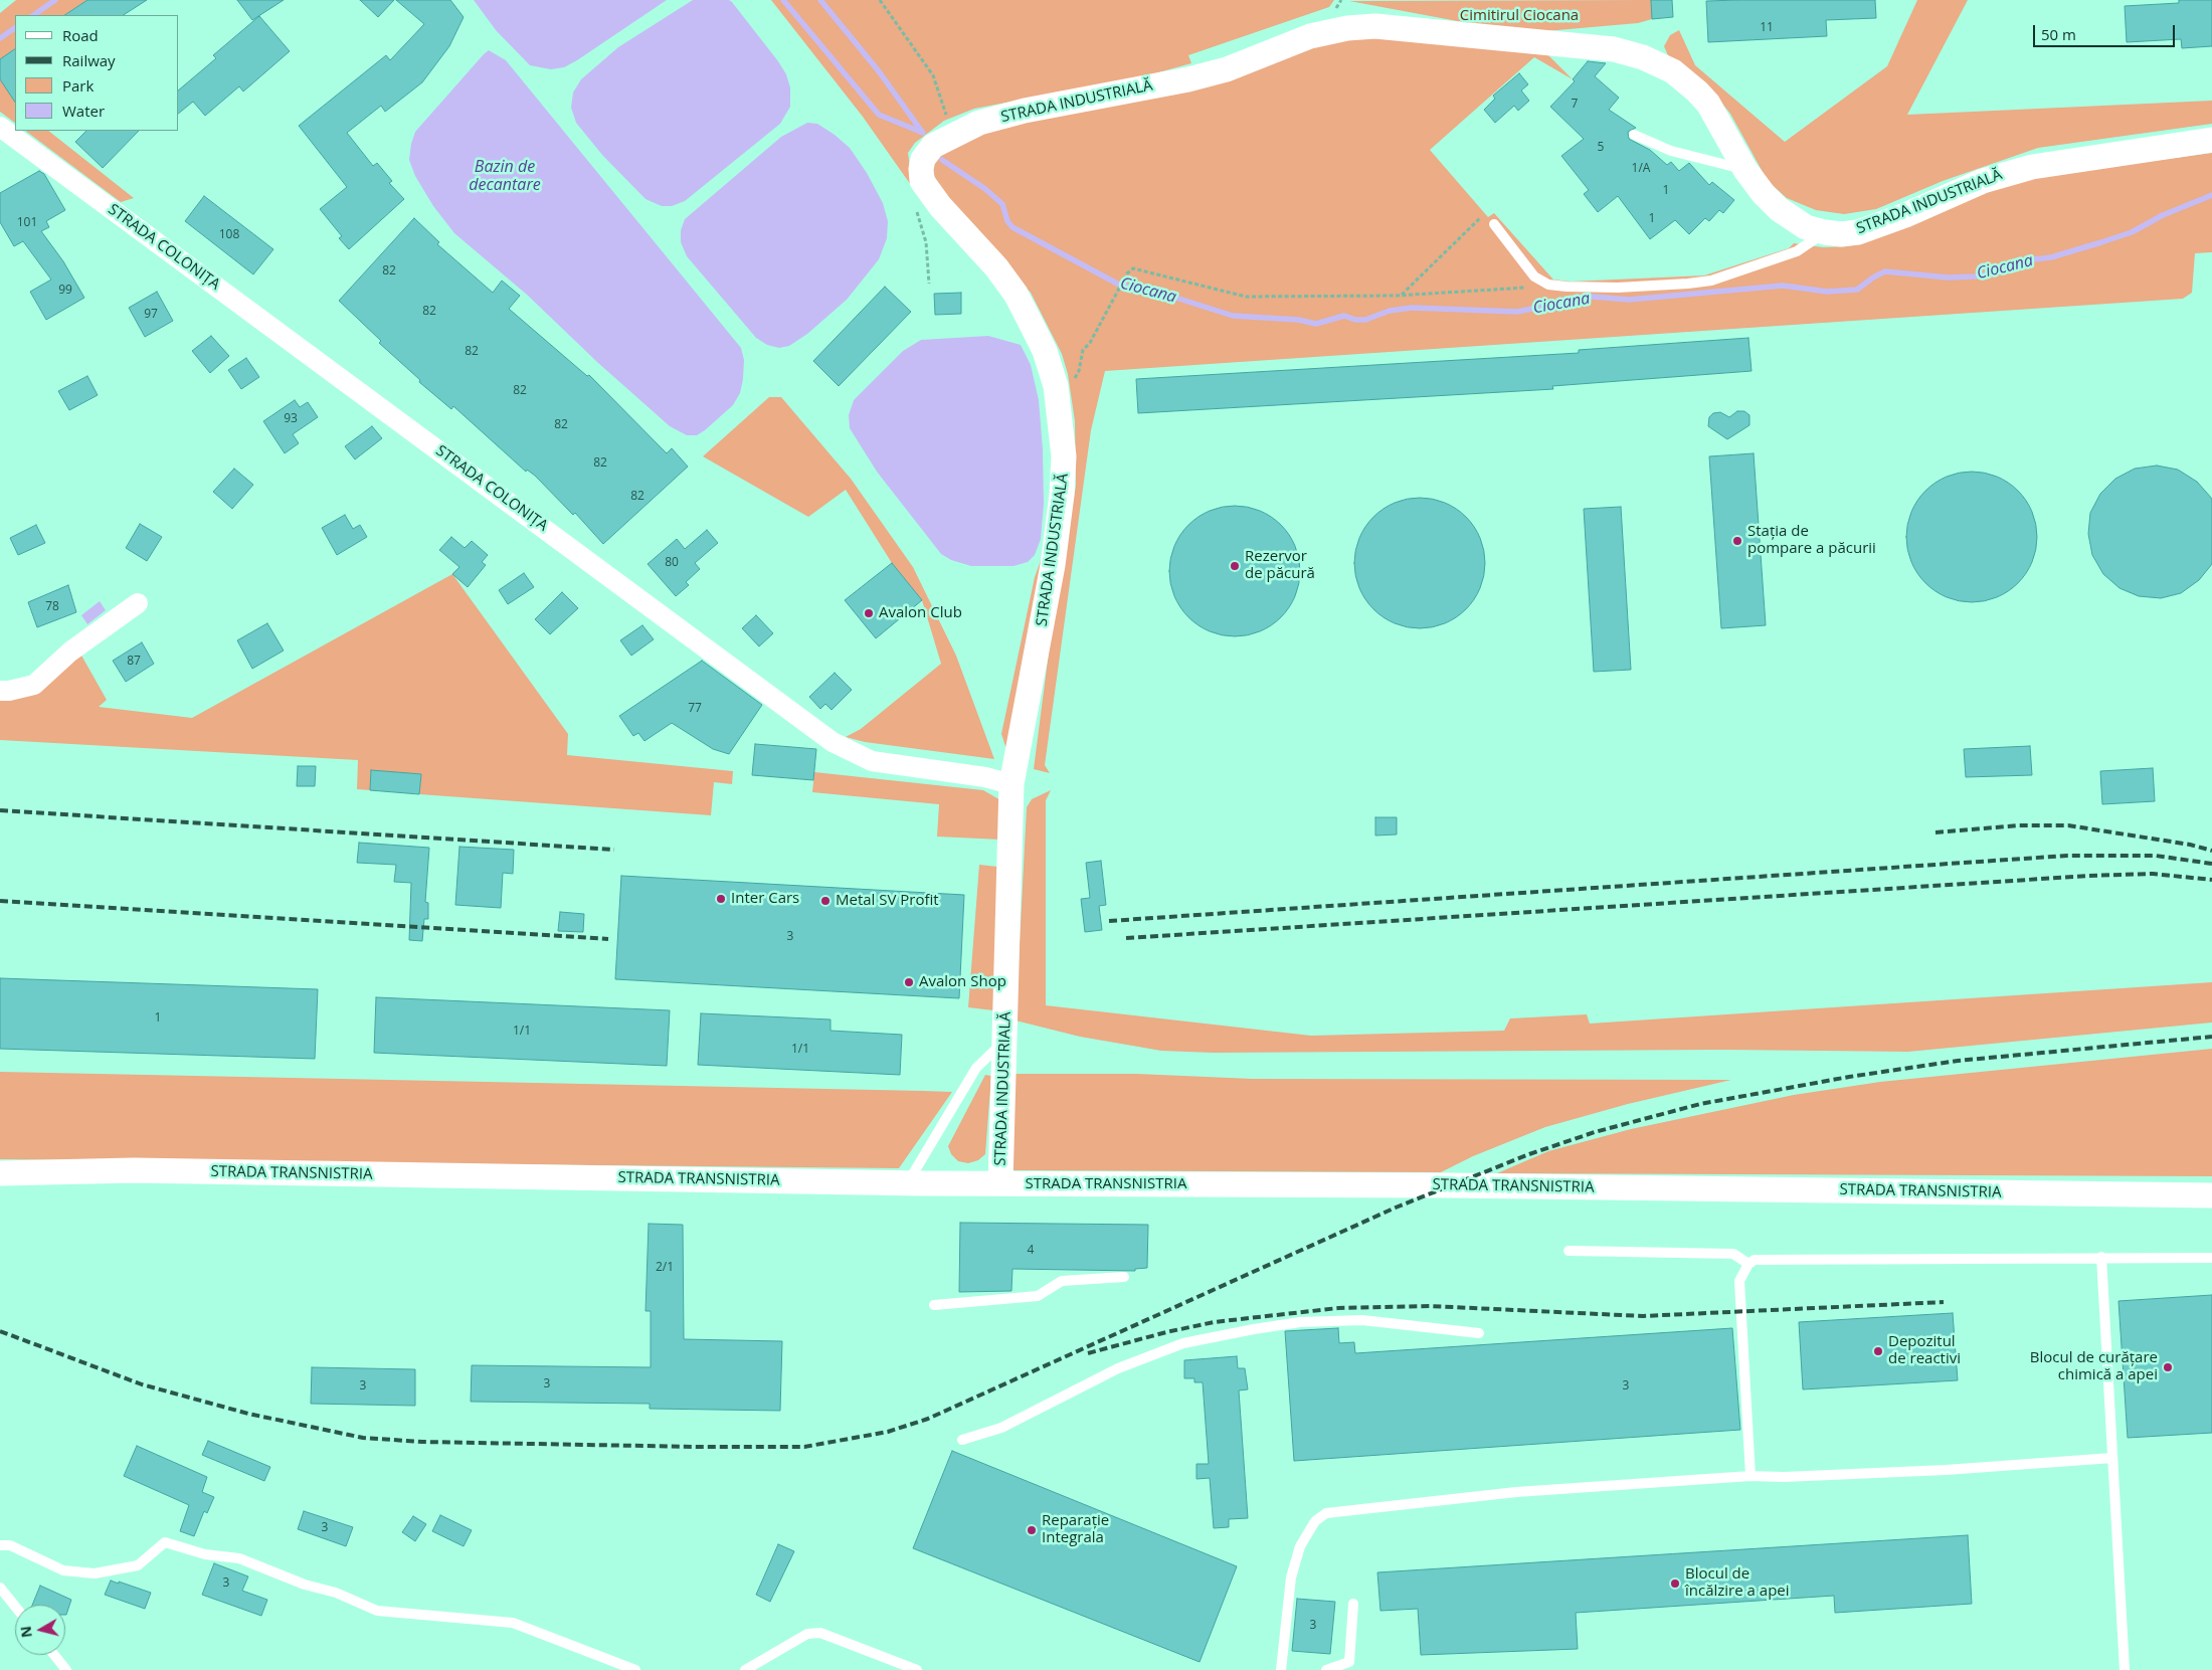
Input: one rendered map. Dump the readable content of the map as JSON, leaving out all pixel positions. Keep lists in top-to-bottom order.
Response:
{
  "streets": {
    "street": ["STRADA INDUSTRIALĂ", "STRADA COLONIȚA", "STRADA TRANSNISTRIA"]
  },
  "crossings": [
    ["STRADA INDUSTRIALĂ", "STRADA COLONIȚA"],
    ["STRADA INDUSTRIALĂ", "STRADA TRANSNISTRIA"]
  ],
  "water": ["Bazin de decantare", "Ciocana"],
  "parks": ["Cimitirul Ciocana"],
  "places": [
    "Stația de pompare a păcurii",
    "Rezervor de păcură",
    "Avalon Club",
    "Inter Cars",
    "Metal SV Profit",
    "Avalon Shop",
    "Depozitul de reaсtivi",
    "Blocul de curățare chimică a apei",
    "Reparație Integrala",
    "Blocul de încălzire a apei"
  ],
  "house_numbers": [
    "11",
    "7",
    "5",
    "1/A",
    "1",
    "1",
    "101",
    "108",
    "82",
    "99",
    "82",
    "97",
    "82",
    "82",
    "93",
    "82",
    "82",
    "82",
    "80",
    "78",
    "87",
    "77",
    "3",
    "1",
    "1/1",
    "1/1",
    "4",
    "2/1",
    "3",
    "3",
    "3",
    "3",
    "3",
    "3"
  ],
  "legend": [
    "Road",
    "Railway",
    "Park",
    "Water"
  ],
  "scale_bar": "50 m",
  "north": "left"
}
